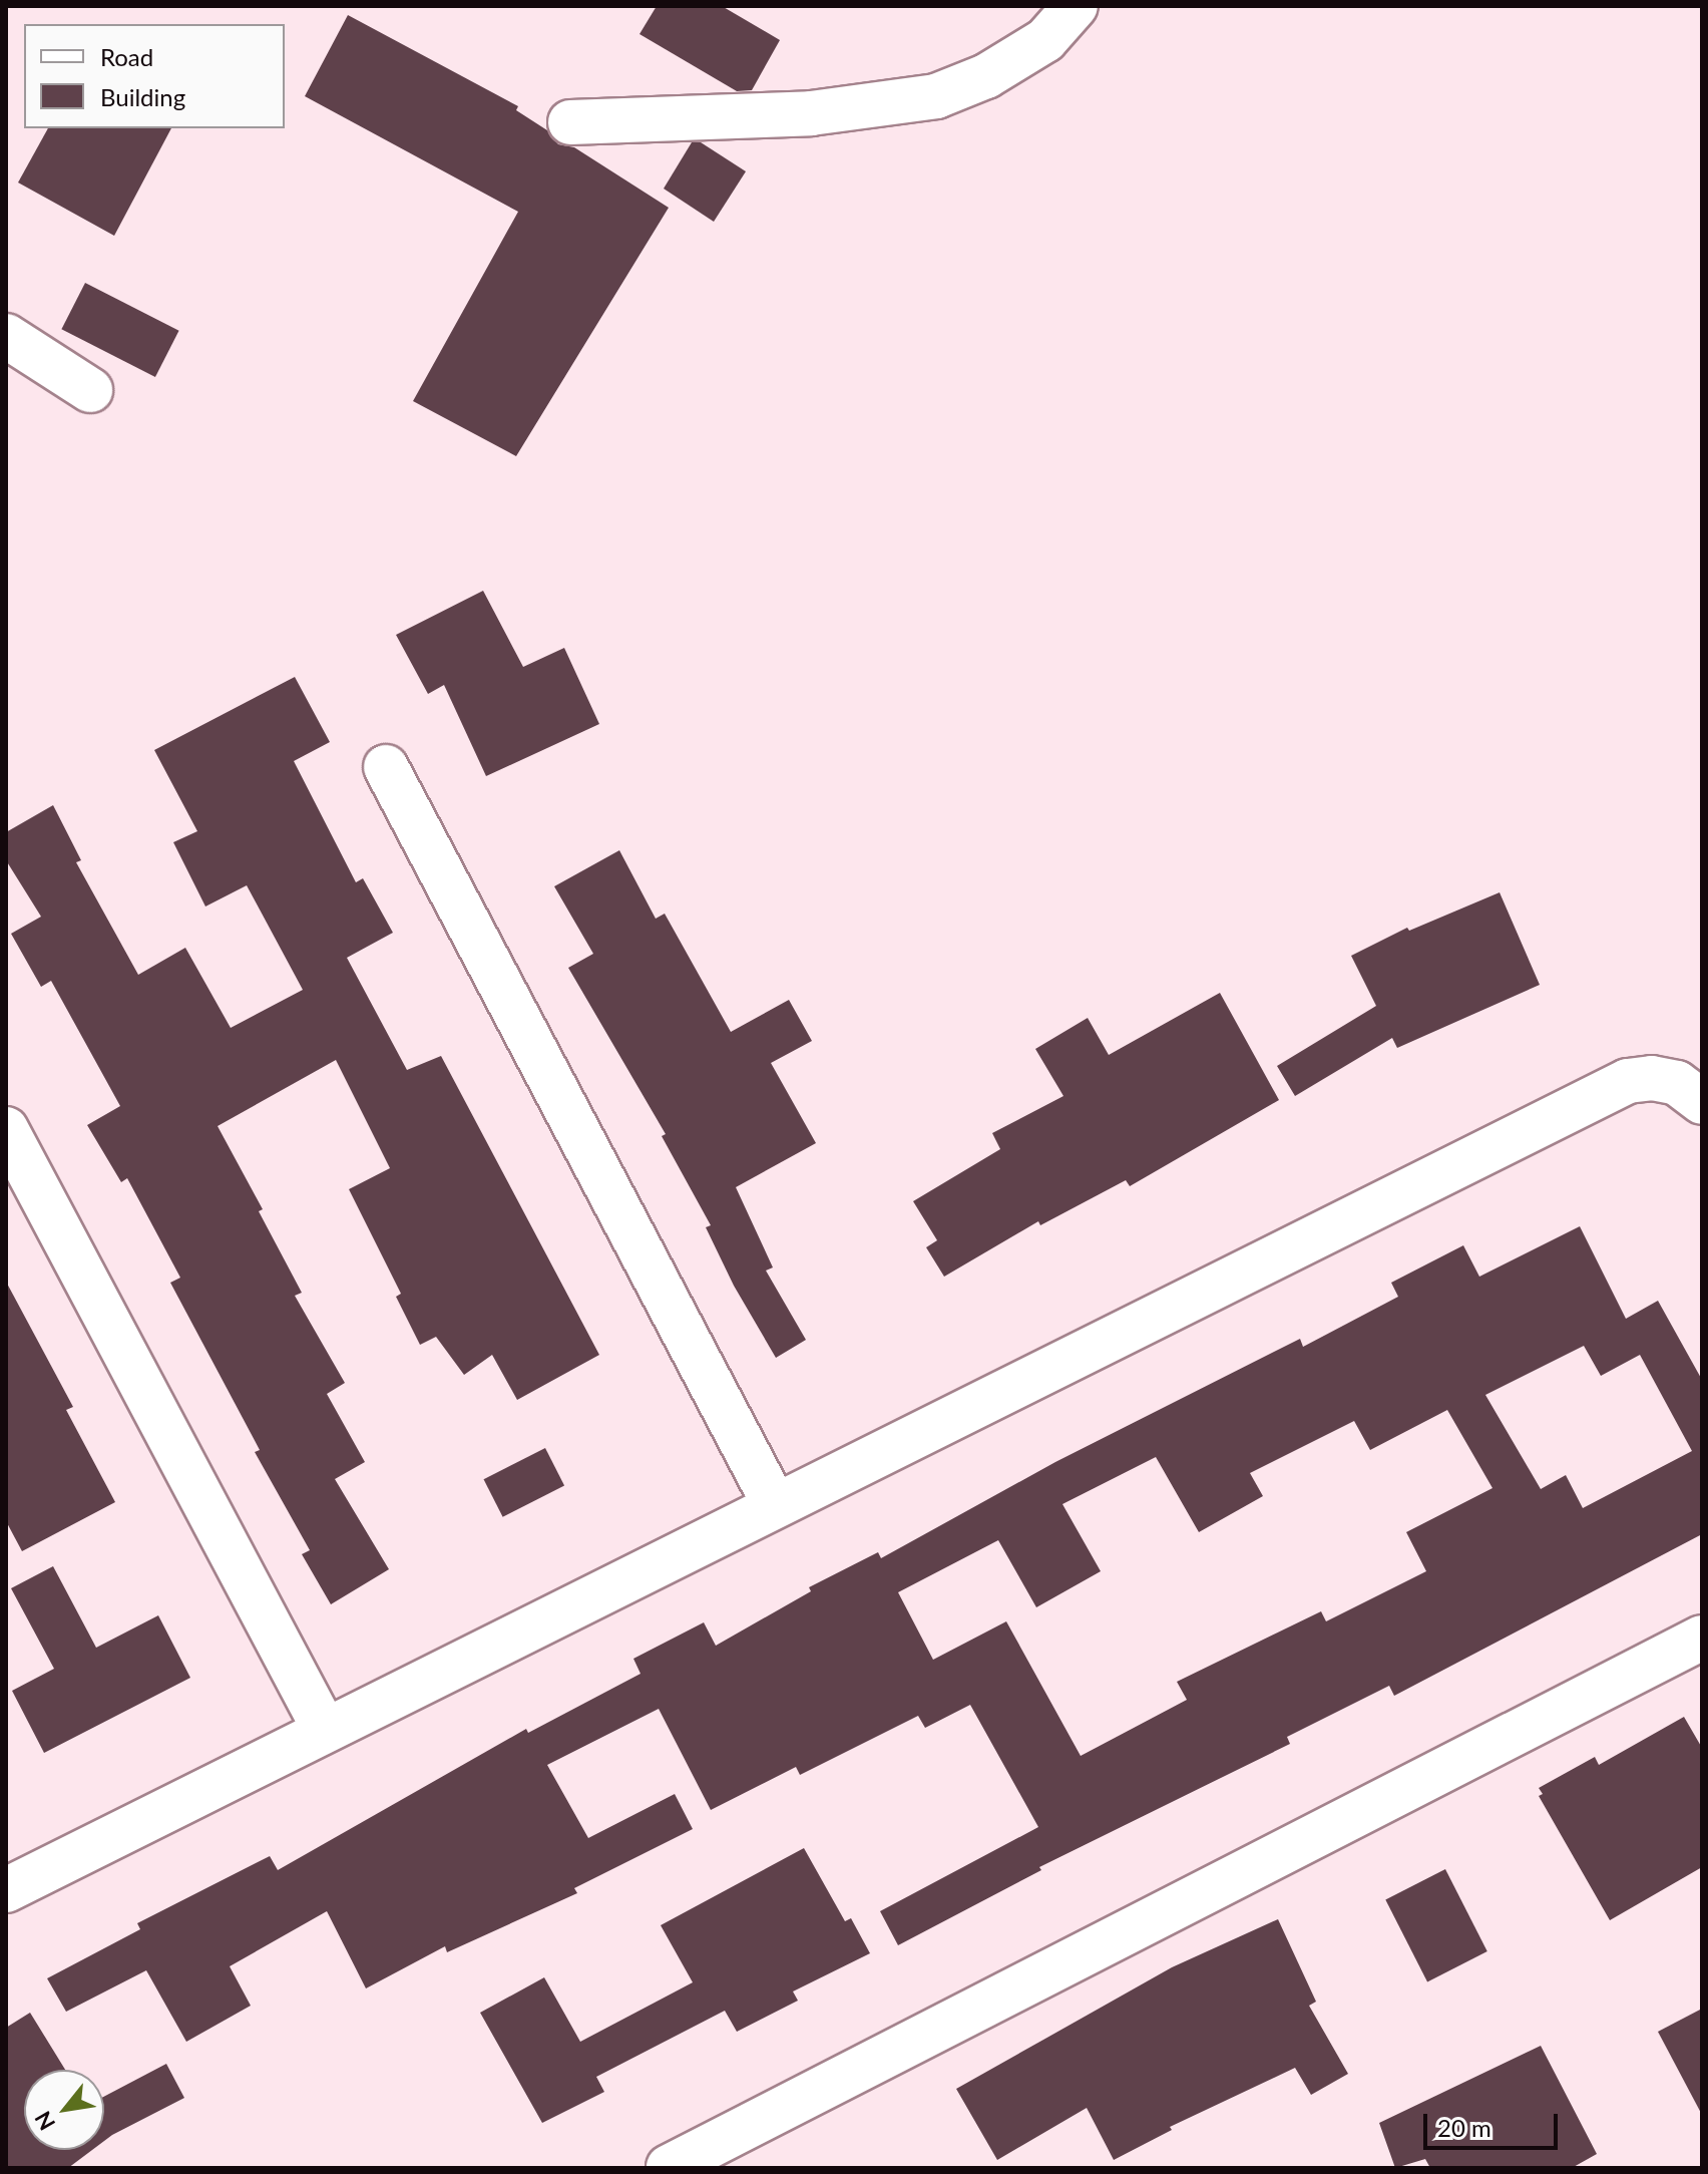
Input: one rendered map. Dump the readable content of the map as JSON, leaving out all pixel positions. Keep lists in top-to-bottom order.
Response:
{
  "legend": ["Road", "Building"],
  "scale_bar": "20 m",
  "north": "bottom left"
}
